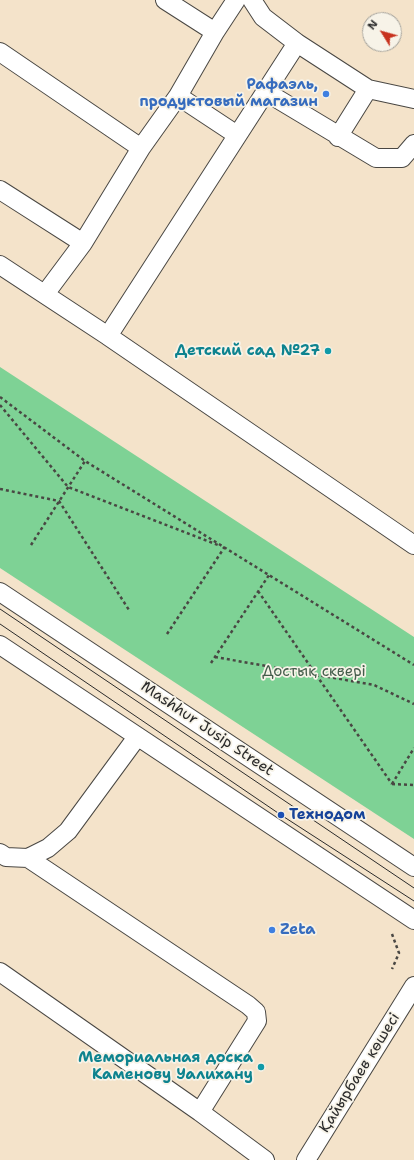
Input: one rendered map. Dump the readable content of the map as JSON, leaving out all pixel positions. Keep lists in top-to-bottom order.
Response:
{
  "streets": {
    "street": ["Mashhur Jusip Street", "Қайырбаев көшесі"]
  },
  "parks": ["Достық сквері"],
  "places": [
    "Рафаэль, продуктовый магазин",
    "Детский сад №27",
    "Технодом",
    "Zeta",
    "Мемориальная доска Каменову Уалихану"
  ],
  "north": "top left"
}
